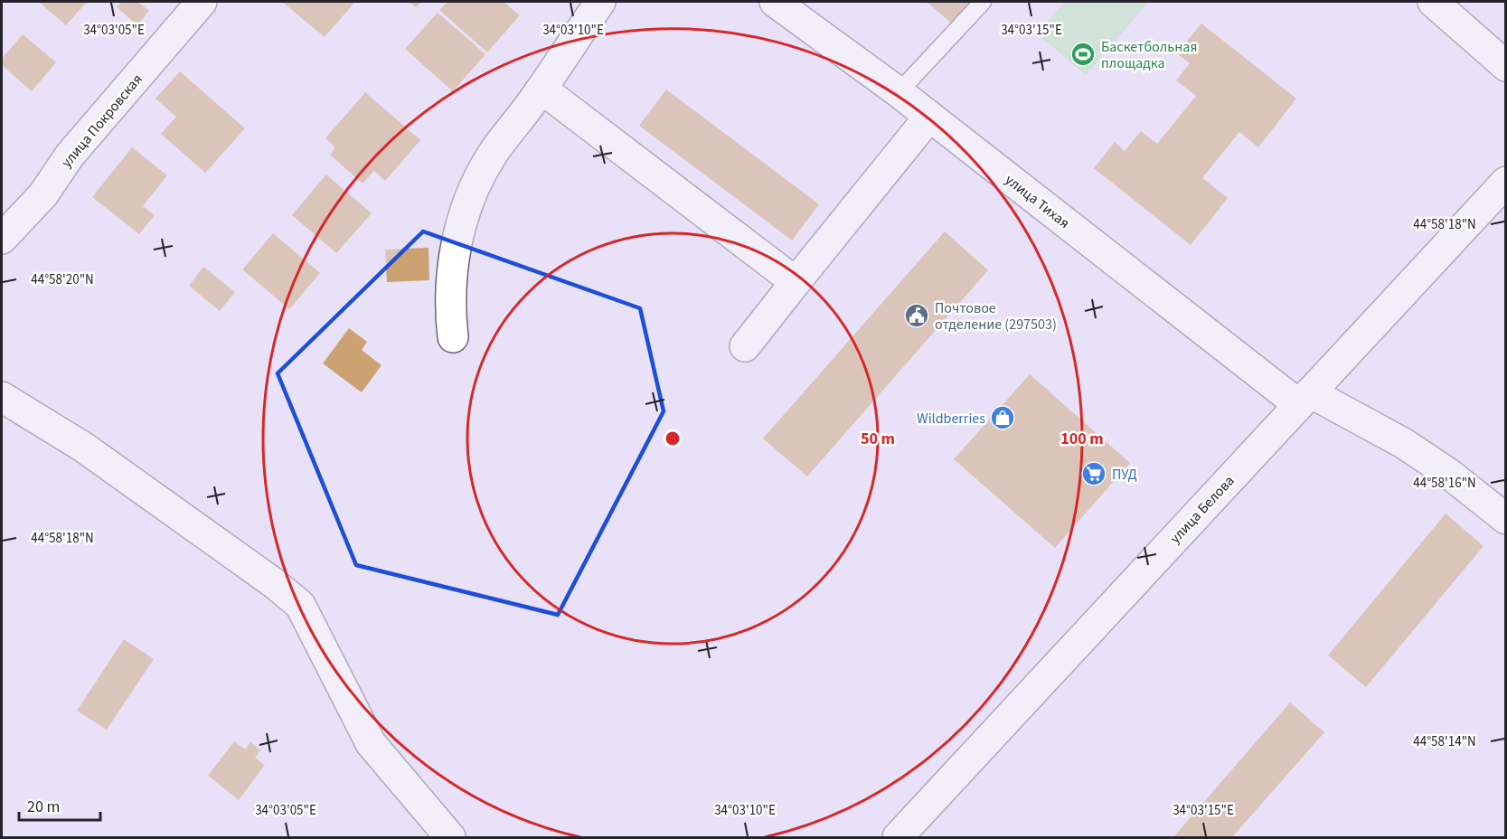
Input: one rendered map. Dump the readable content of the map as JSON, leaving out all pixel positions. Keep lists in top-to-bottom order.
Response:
{
  "streets": {
    "street": ["улица Покровская", "улица Тихая", "улица Белова"]
  },
  "crossings": [
    ["улица Тихая", "улица Белова"]
  ],
  "places": {
    "sports": ["Баскетбольная площадка"],
    "public building": ["Почтовое отделение (297503)"],
    "shop": ["Wildberries"],
    "supermarket": ["ПУД"]
  },
  "scale_bar": "20 m",
  "coordinates": [
    "34°03'05\"E",
    "34°03'10\"E",
    "34°03'15\"E",
    "44°58'18\"N",
    "44°58'20\"N",
    "44°58'16\"N",
    "44°58'14\"N"
  ],
  "rings": ["50 m", "100 m"]
}
